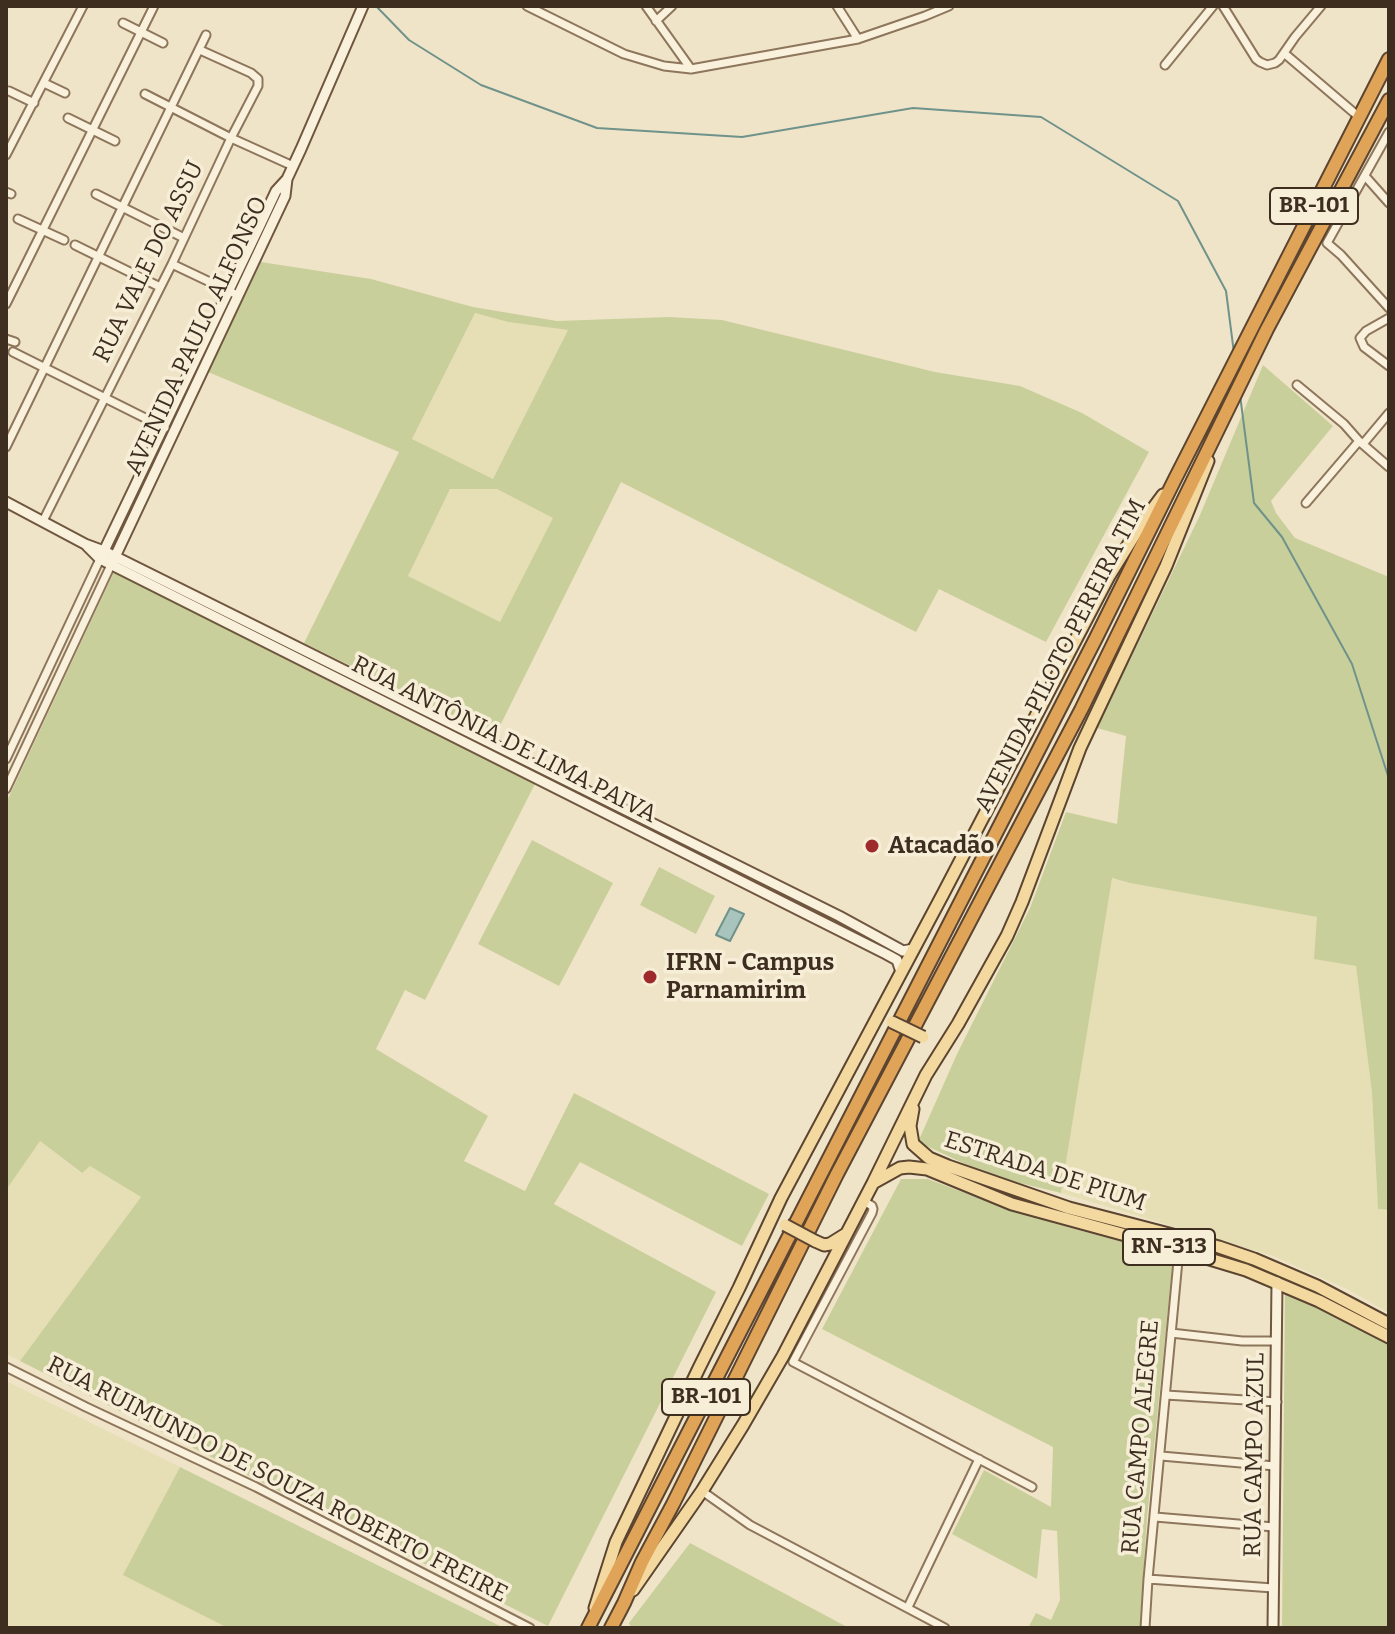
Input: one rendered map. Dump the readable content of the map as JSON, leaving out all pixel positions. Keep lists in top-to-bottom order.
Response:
{
  "streets": {
    "highway": ["BR-101", "AVENIDA PILOTO PEREIRA TIM"],
    "main road": ["ESTRADA DE PIUM", "RN-313"],
    "street": [
      "RUA VALE DO ASSU",
      "AVENIDA PAULO ALFONSO",
      "RUA ANTÔNIA DE LIMA PAIVA",
      "RUA CAMPO ALEGRE",
      "RUA CAMPO AZUL",
      "RUA RUIMUNDO DE SOUZA ROBERTO FREIRE"
    ]
  },
  "crossings": [
    ["BR-101", "AVENIDA PILOTO PEREIRA TIM"],
    ["RUA VALE DO ASSU", "RUA ANTÔNIA DE LIMA PAIVA"],
    ["AVENIDA PAULO ALFONSO", "RUA ANTÔNIA DE LIMA PAIVA"],
    ["ESTRADA DE PIUM", "RUA CAMPO ALEGRE"],
    ["ESTRADA DE PIUM", "RUA CAMPO AZUL"]
  ],
  "places": ["Atacadão", "IFRN - Campus Parnamirim"]
}
